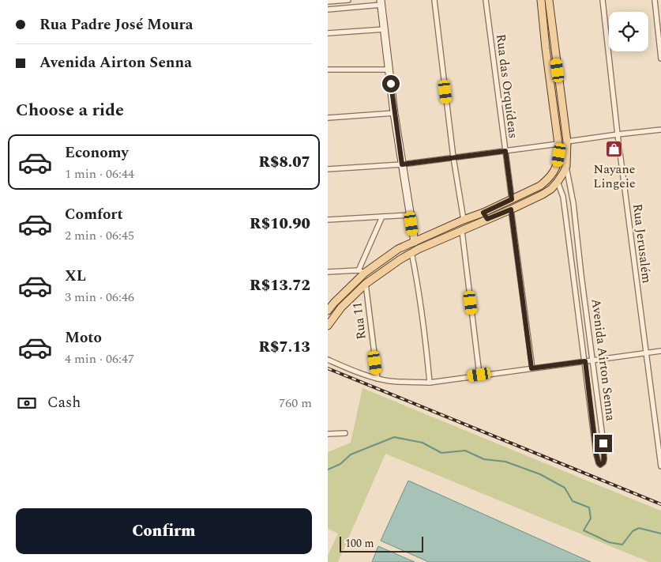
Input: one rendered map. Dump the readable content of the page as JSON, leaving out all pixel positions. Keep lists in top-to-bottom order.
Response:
{
  "streets": {
    "main road": ["Avenida Airton Senna"],
    "street": ["Rua das Orquídeas", "Rua Jerusalém", "Rua 11"]
  },
  "places": {
    "shop": ["Nayane Lingeie"]
  },
  "scale_bar": "100 m",
  "page": {
    "banner": ["Rua Padre José Moura", "Avenida Airton Senna"],
    "heading": "Choose a ride",
    "list": [
      {
        "name": "Economy",
        "note": "1 min · 06:44",
        "value": "R$8.07"
      },
      {
        "name": "Comfort",
        "note": "2 min · 06:45",
        "value": "R$10.90"
      },
      {
        "name": "XL",
        "note": "3 min · 06:46",
        "value": "R$13.72"
      },
      {
        "name": "Moto",
        "note": "4 min · 06:47",
        "value": "R$7.13"
      }
    ],
    "pay": ["Cash", "760 m"],
    "buttons": "Confirm",
    "scale": "100 m"
  }
}
